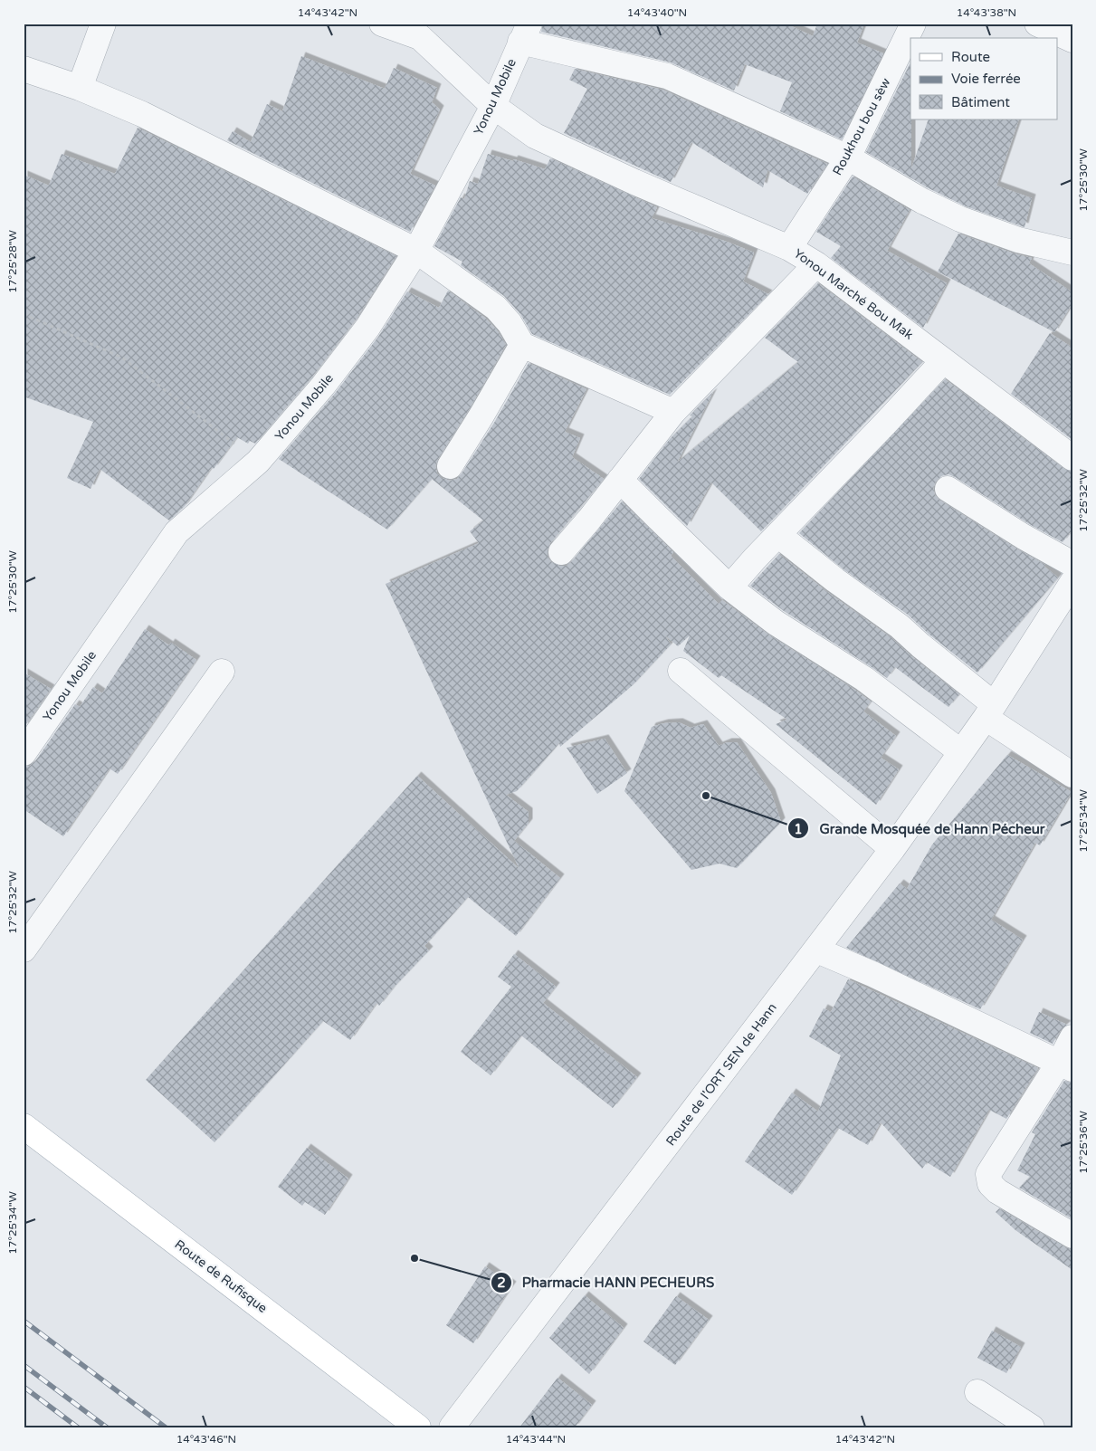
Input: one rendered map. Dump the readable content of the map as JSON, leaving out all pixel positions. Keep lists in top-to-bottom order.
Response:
{
  "streets": {
    "main road": ["Route de Rufisque"],
    "street": [
      "Yonou Mobile",
      "Roukhou bou sèw",
      "Yonou Marché Bou Mak",
      "Route de l'ORT SEN de Hann"
    ]
  },
  "crossings": [
    ["Yonou Mobile", "Yonou Marché Bou Mak"],
    ["Roukhou bou sèw", "Yonou Marché Bou Mak"]
  ],
  "places": ["Grande Mosquée de Hann Pécheur", "Pharmacie HANN PECHEURS"],
  "legend": ["Route", "Voie ferrée", "Bâtiment"],
  "coordinates": [
    "14°43'42\"N",
    "14°43'40\"N",
    "14°43'38\"N",
    "17°25'30\"W",
    "17°25'28\"W",
    "17°25'32\"W",
    "17°25'34\"W",
    "17°25'36\"W",
    "14°43'46\"N",
    "14°43'44\"N"
  ]
}
